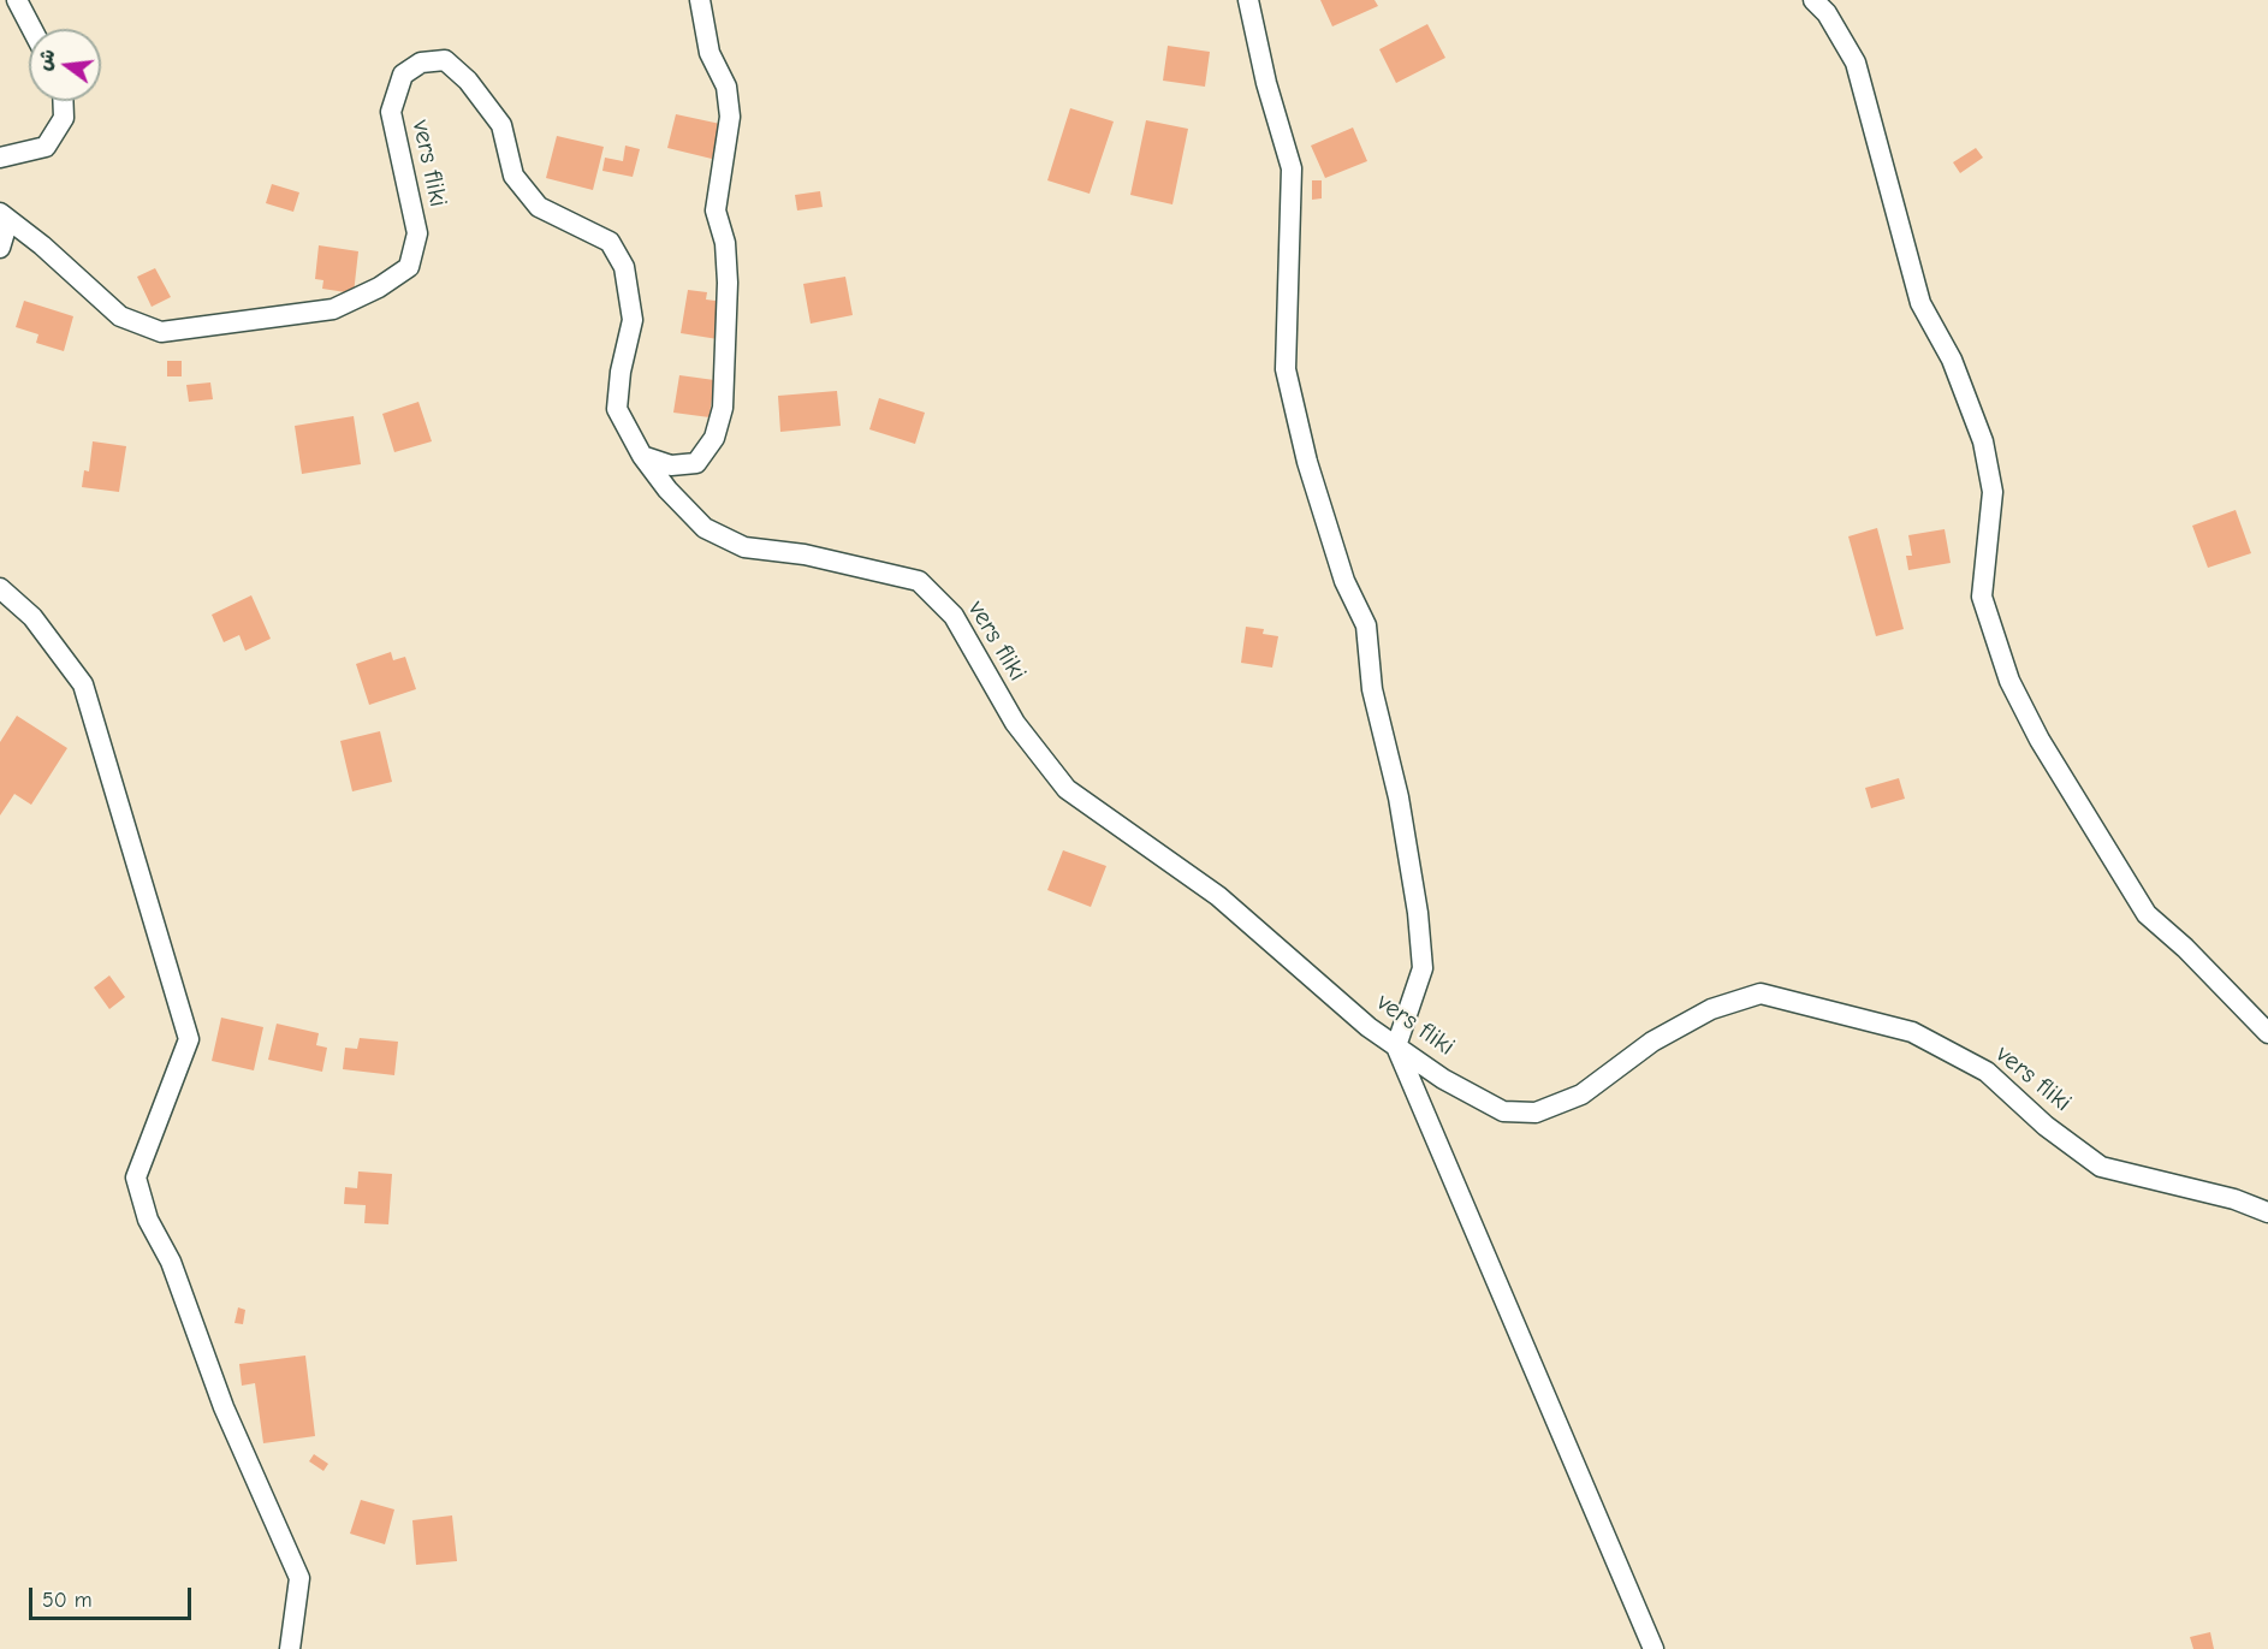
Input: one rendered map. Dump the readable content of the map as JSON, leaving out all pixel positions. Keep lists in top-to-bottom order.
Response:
{
  "streets": {
    "street": ["vers fliki"]
  },
  "scale_bar": "50 m",
  "north": "left"
}
